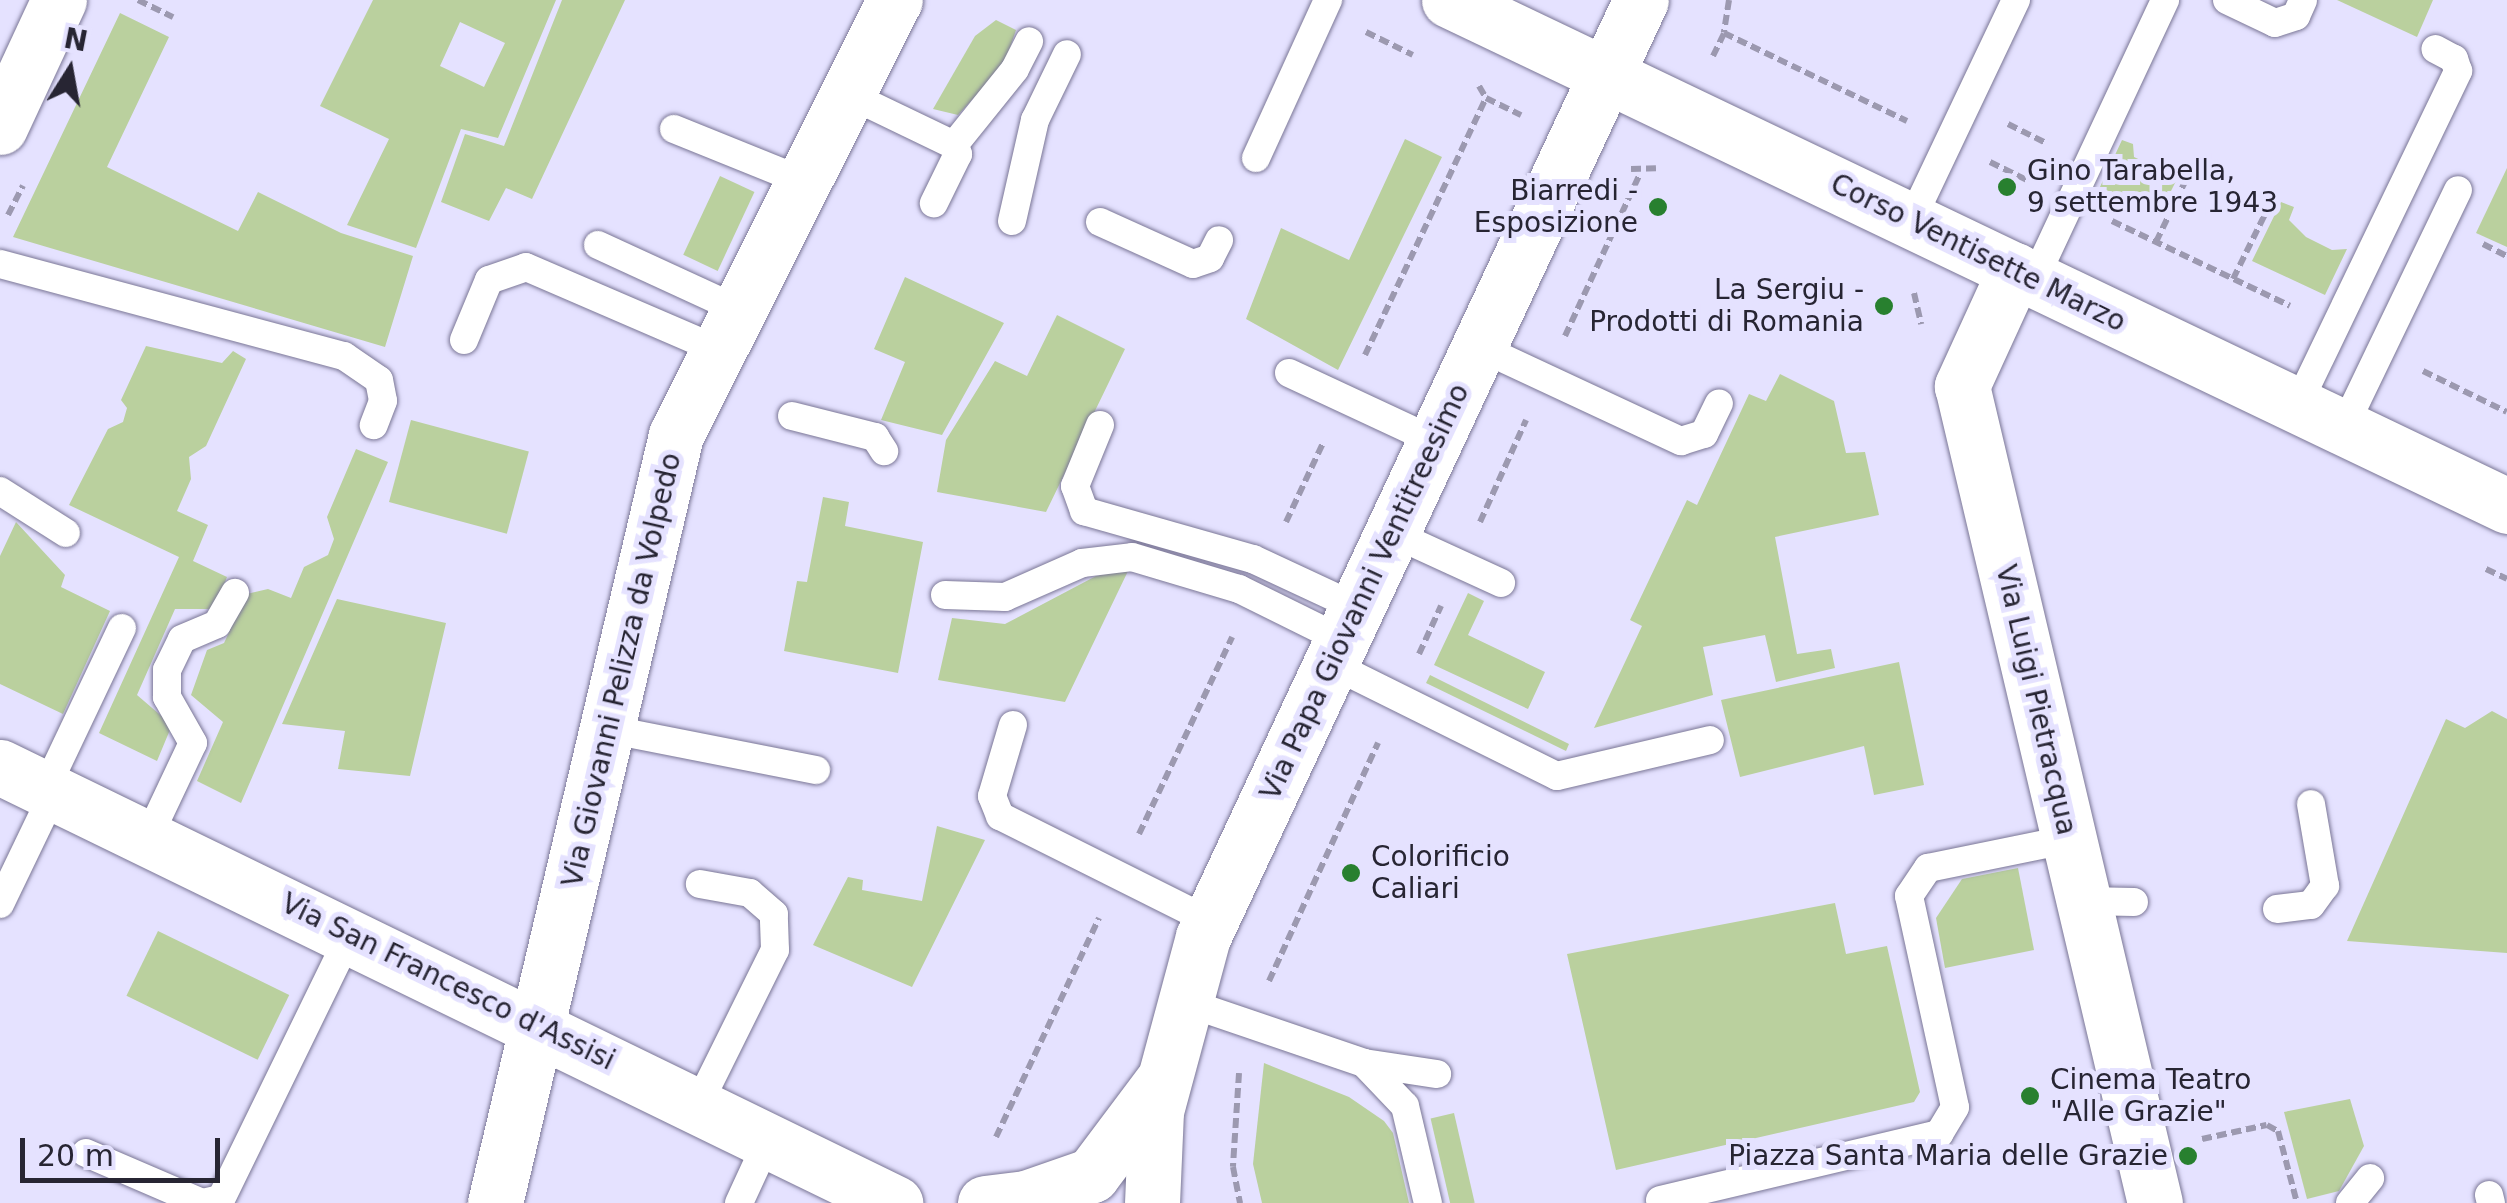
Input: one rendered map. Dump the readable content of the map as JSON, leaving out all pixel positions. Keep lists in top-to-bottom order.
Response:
{
  "streets": {
    "street": [
      "Corso Ventisette Marzo",
      "Via Papa Giovanni Ventitreesimo",
      "Via Giovanni Pelizza da Volpedo",
      "Via Luigi Pietracqua",
      "Via San Francesco d'Assisi"
    ]
  },
  "crossings": [
    ["Corso Ventisette Marzo", "Via Papa Giovanni Ventitreesimo"],
    ["Corso Ventisette Marzo", "Via Luigi Pietracqua"],
    ["Via Giovanni Pelizza da Volpedo", "Via San Francesco d'Assisi"]
  ],
  "places": [
    "Gino Tarabella, 9 settembre 1943",
    "Biarredi - Esposizione",
    "La Sergiu - Prodotti di Romania",
    "Colorificio Caliari",
    "Cinema Teatro \"Alle Grazie\"",
    "Piazza Santa Maria delle Grazie"
  ],
  "scale_bar": "20 m",
  "north": "top"
}
